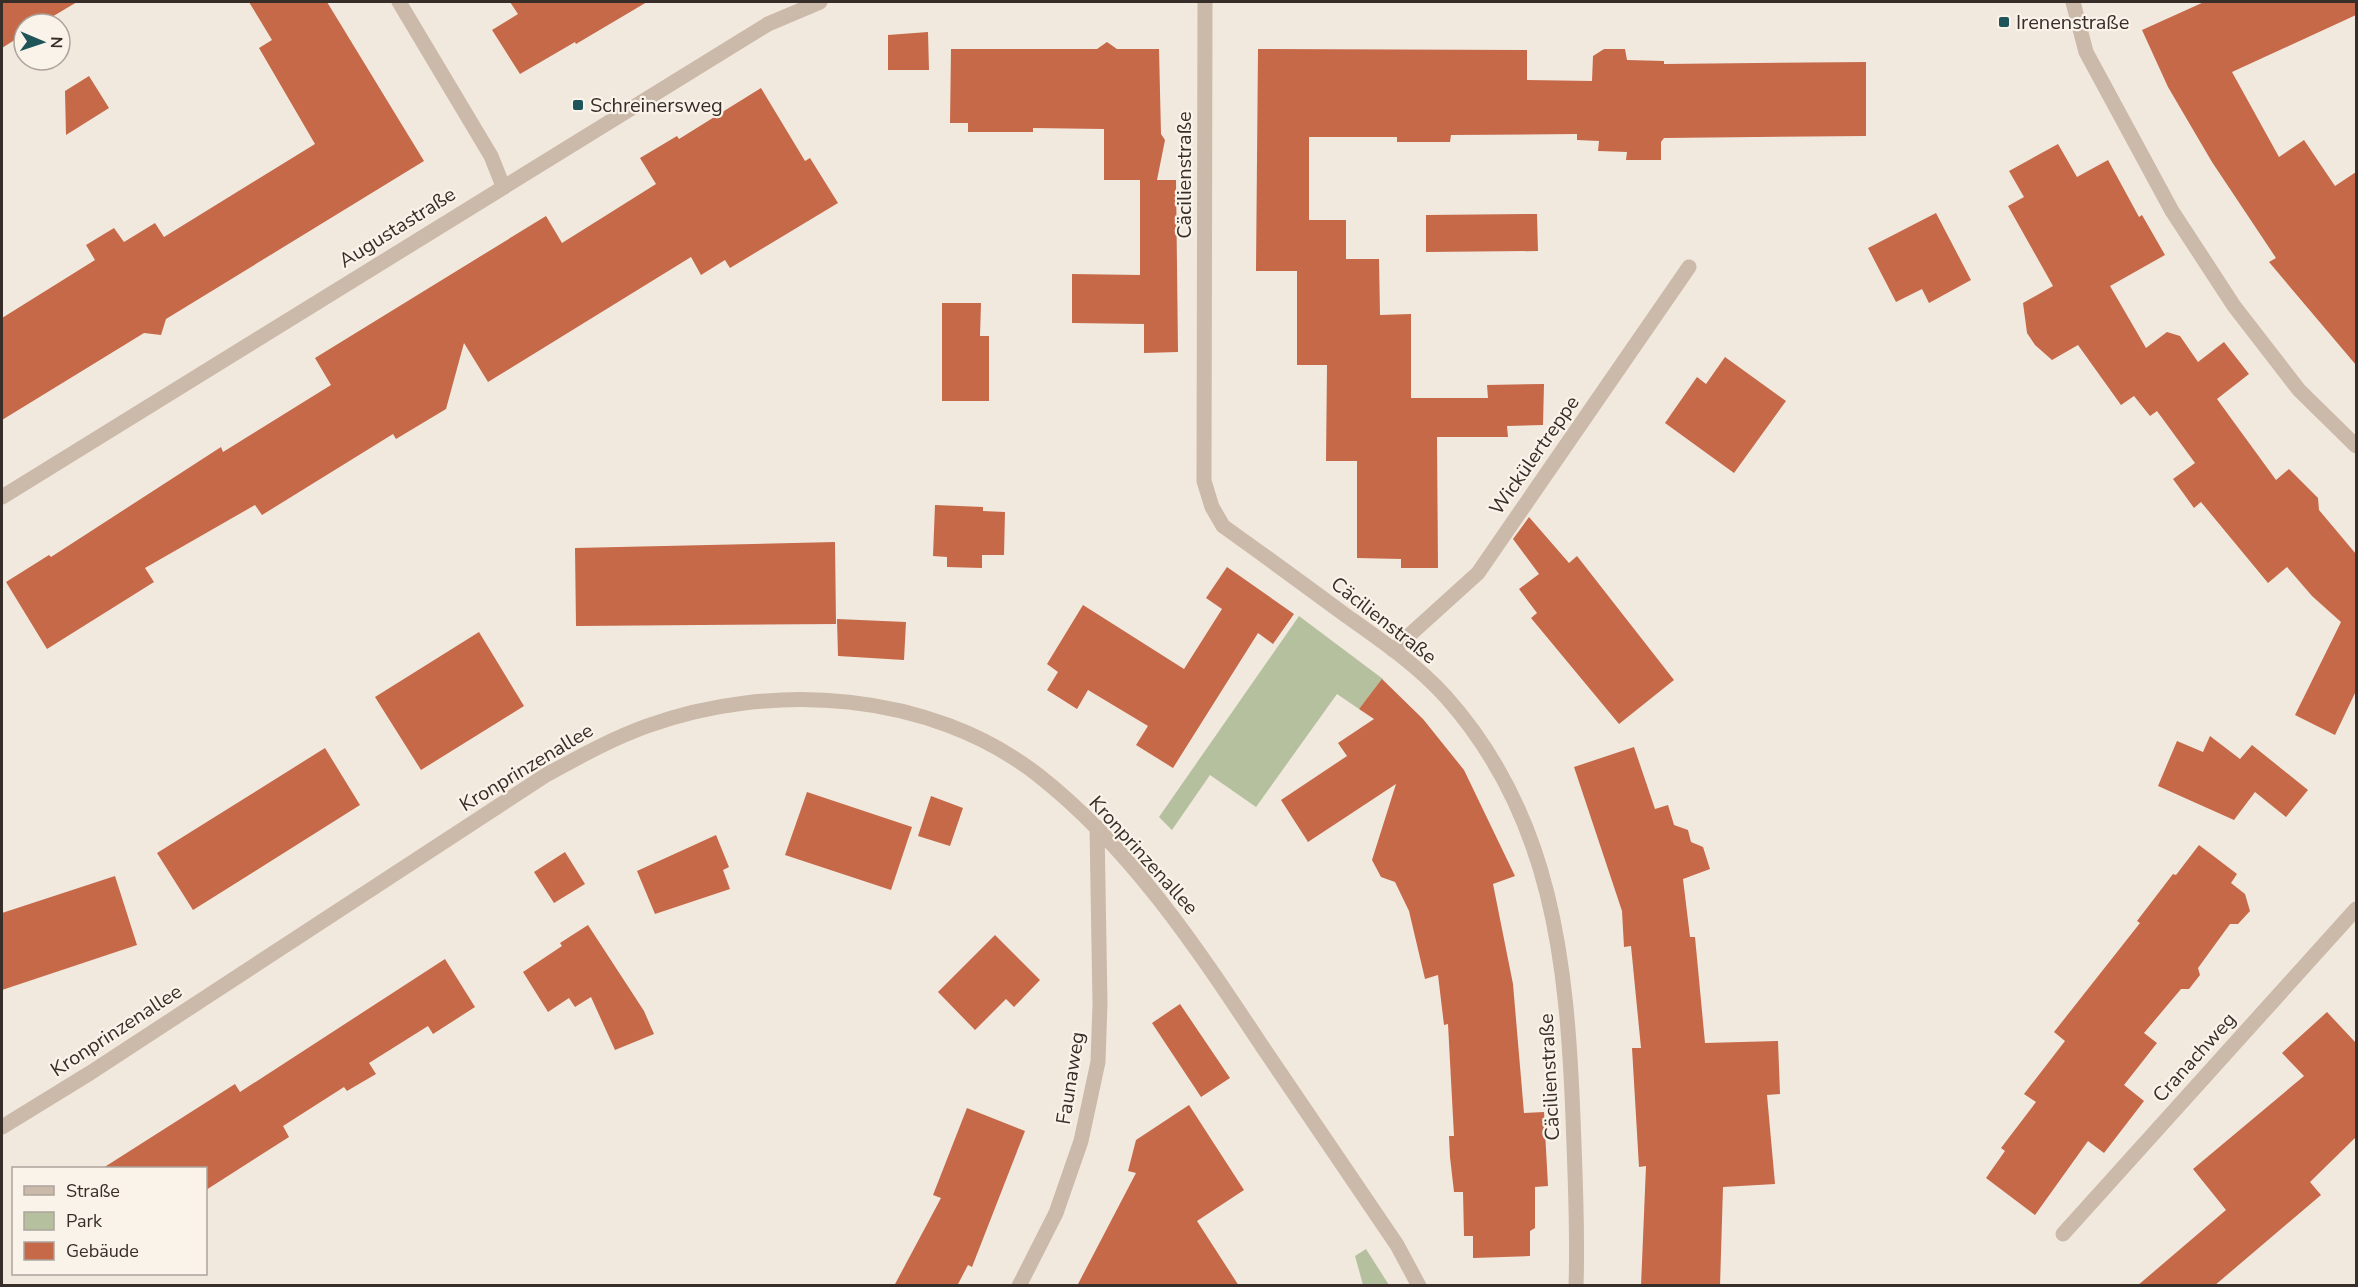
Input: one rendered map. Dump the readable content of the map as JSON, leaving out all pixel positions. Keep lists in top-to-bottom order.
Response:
{
  "streets": {
    "street": [
      "Cäcilienstraße",
      "Augustastraße",
      "Wickülertreppe",
      "Kronprinzenallee",
      "Cranachweg",
      "Faunaweg"
    ]
  },
  "crossings": [
    ["Cäcilienstraße", "Wickülertreppe"],
    ["Kronprinzenallee", "Faunaweg"]
  ],
  "places": {
    "transit": ["Irenenstraße", "Schreinersweg"]
  },
  "legend": ["Straße", "Park", "Gebäude"],
  "north": "right"
}
